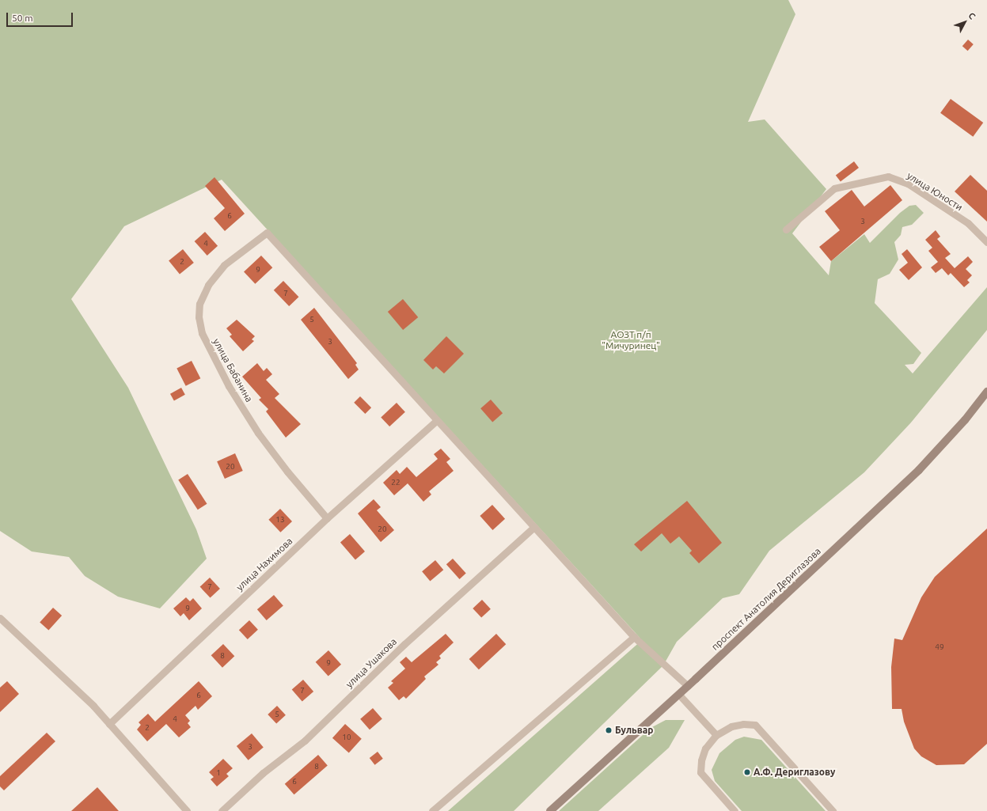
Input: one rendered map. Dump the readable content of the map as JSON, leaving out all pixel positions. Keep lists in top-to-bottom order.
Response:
{
  "streets": {
    "main road": ["проспект Анатолия Дериглазова"],
    "street": [
      "улица Юности",
      "улица Бабанина",
      "улица Нахимова",
      "улица Ушакова"
    ]
  },
  "crossings": [
    ["улица Бабанина", "улица Нахимова"]
  ],
  "parks": ["АОЗТ п/п \"Мичуринец\""],
  "places": ["Бульвар", "А.Ф. Дериглазову"],
  "house_numbers": [
    "6",
    "3",
    "4",
    "2",
    "9",
    "7",
    "5",
    "3",
    "20",
    "22",
    "13",
    "20",
    "7",
    "9",
    "49",
    "8",
    "9",
    "7",
    "6",
    "5",
    "4",
    "2",
    "10",
    "3",
    "8",
    "1",
    "6"
  ],
  "scale_bar": "50 m",
  "north": "top right"
}
